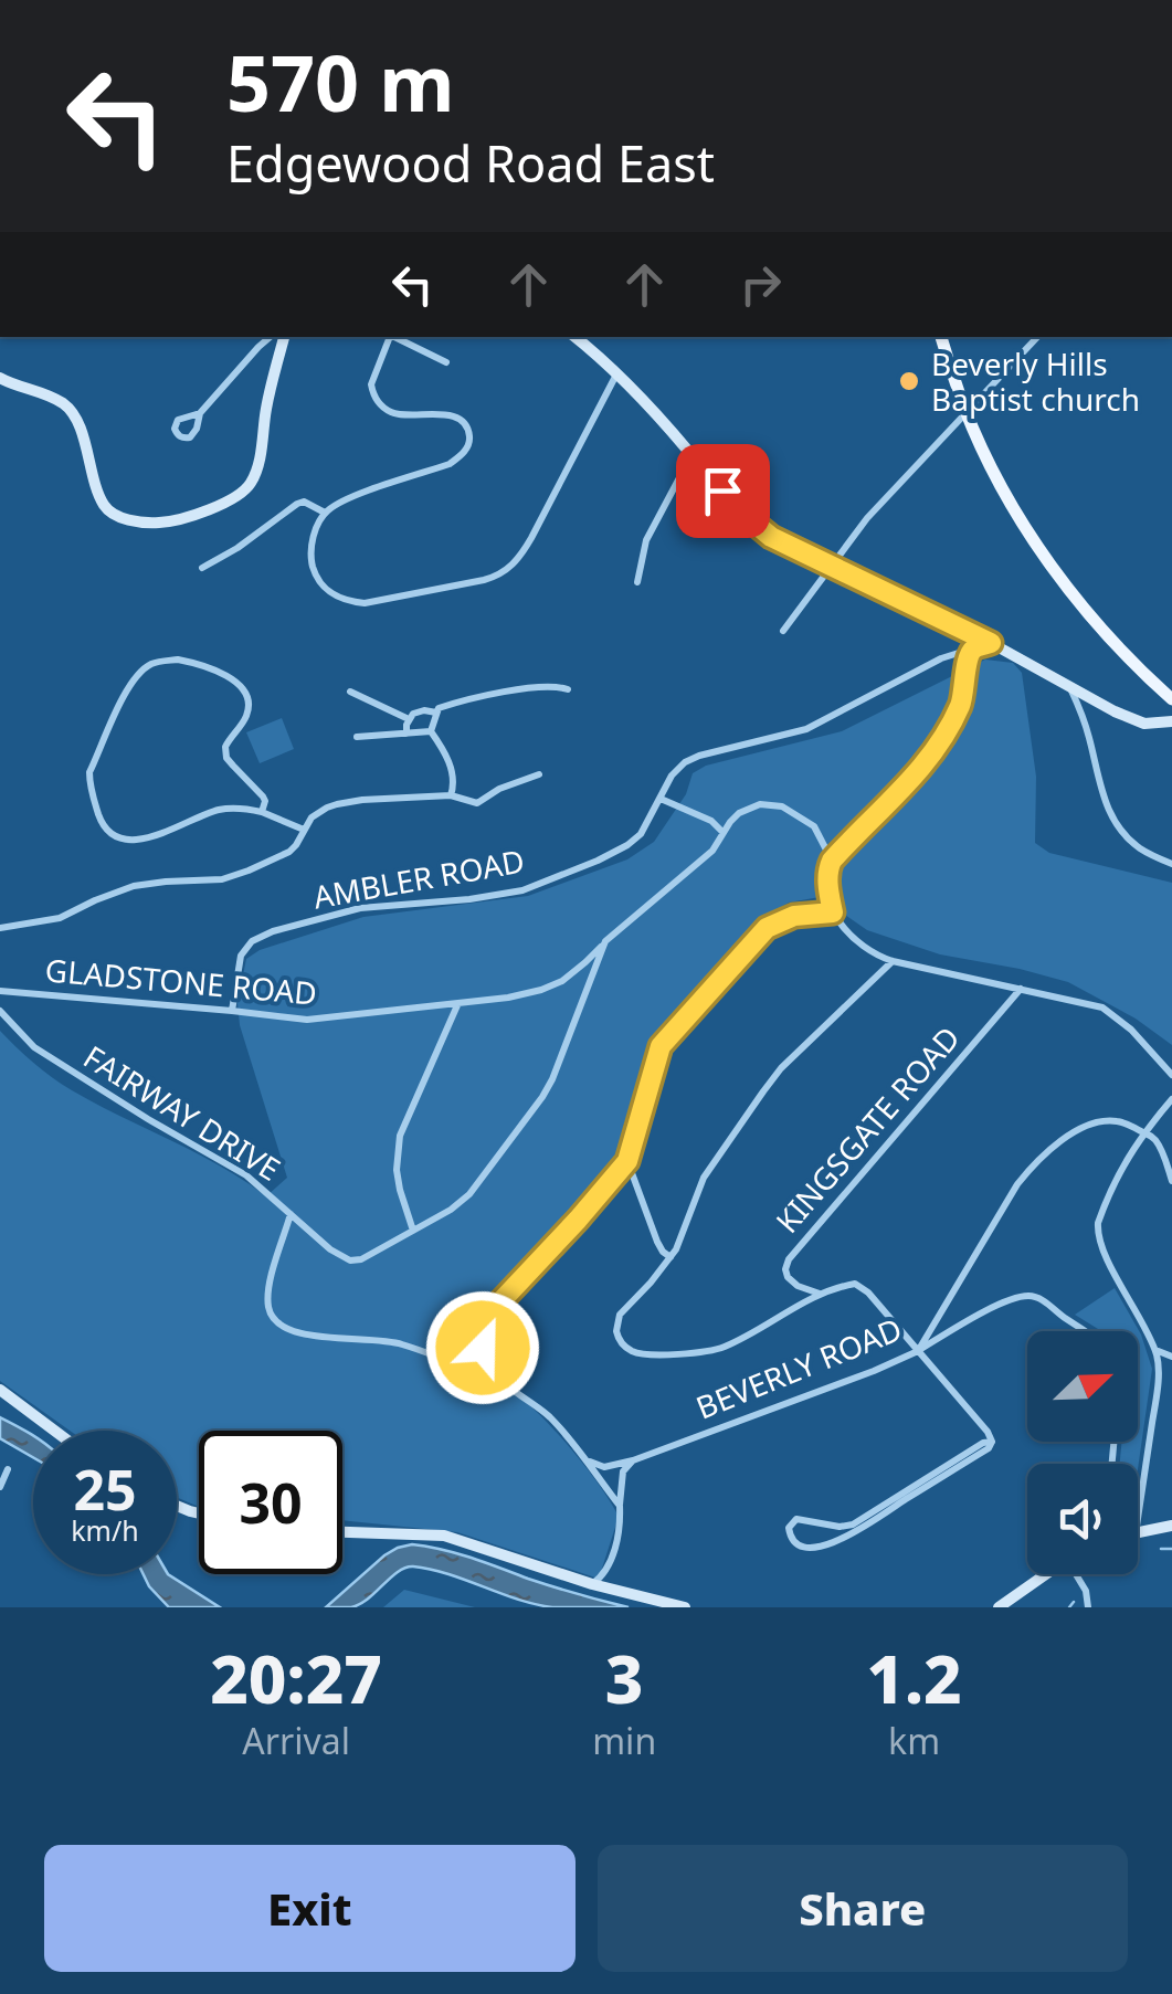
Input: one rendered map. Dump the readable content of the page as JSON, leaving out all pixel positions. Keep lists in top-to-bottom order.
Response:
{
  "streets": {
    "street": [
      "AMBLER ROAD",
      "GLADSTONE ROAD",
      "FAIRWAY DRIVE",
      "KINGSGATE ROAD",
      "BEVERLY ROAD"
    ]
  },
  "crossings": [
    ["AMBLER ROAD", "GLADSTONE ROAD"],
    ["GLADSTONE ROAD", "FAIRWAY DRIVE"]
  ],
  "places": ["Beverly Hills Baptist church"],
  "north": "top right",
  "page": {
    "turn": ["570 m", "Edgewood Road East"],
    "speed": "25 km/h",
    "limit": "30",
    "eta": [
      "20:27",
      "Arrival",
      "3",
      "min",
      "1.2",
      "km"
    ],
    "buttons": ["Exit", "Share"]
  }
}
